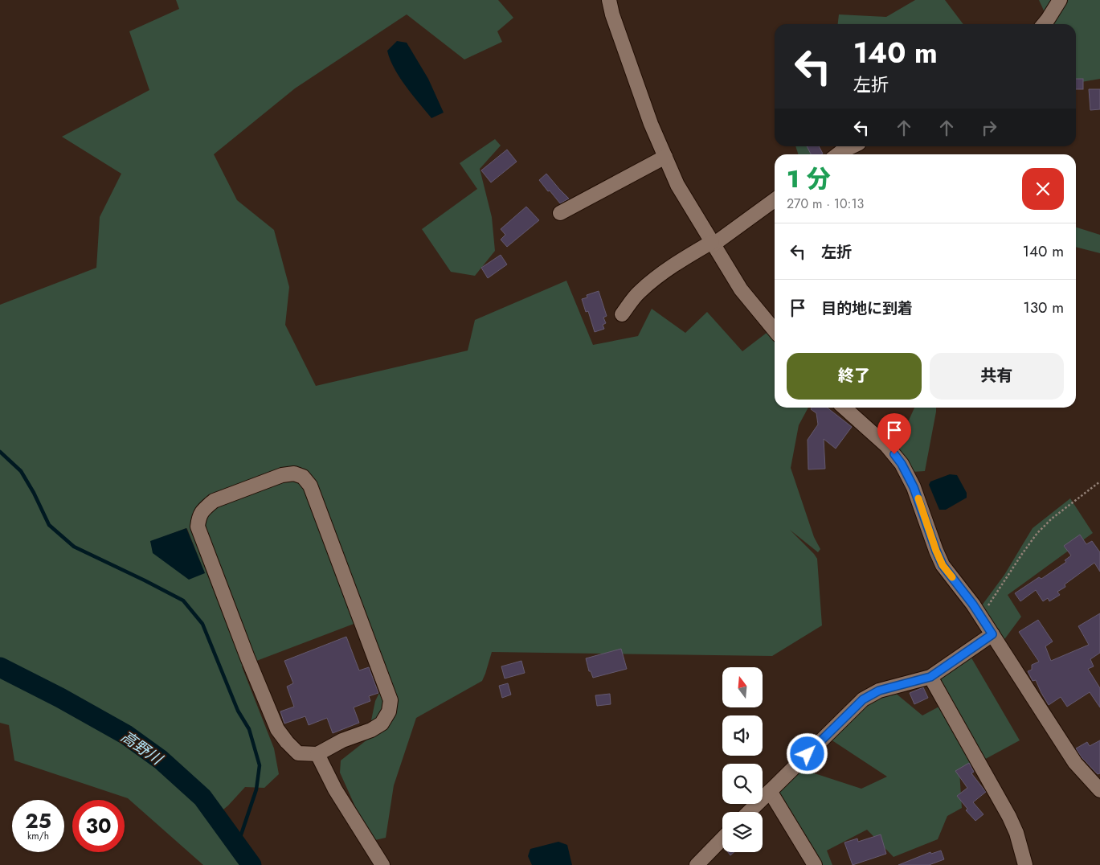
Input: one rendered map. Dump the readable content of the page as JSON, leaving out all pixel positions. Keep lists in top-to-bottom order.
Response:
{
  "water": ["高野川"],
  "north": "top",
  "page": {
    "turn": ["140 m", "左折"],
    "heading": ["1 分", "270 m · 10:13"],
    "list": [
      {
        "name": "左折",
        "value": "140 m"
      },
      {
        "name": "目的地に到着",
        "value": "130 m"
      }
    ],
    "buttons": ["終了", "共有"],
    "speed": "25 km/h",
    "limit": "30"
  }
}
